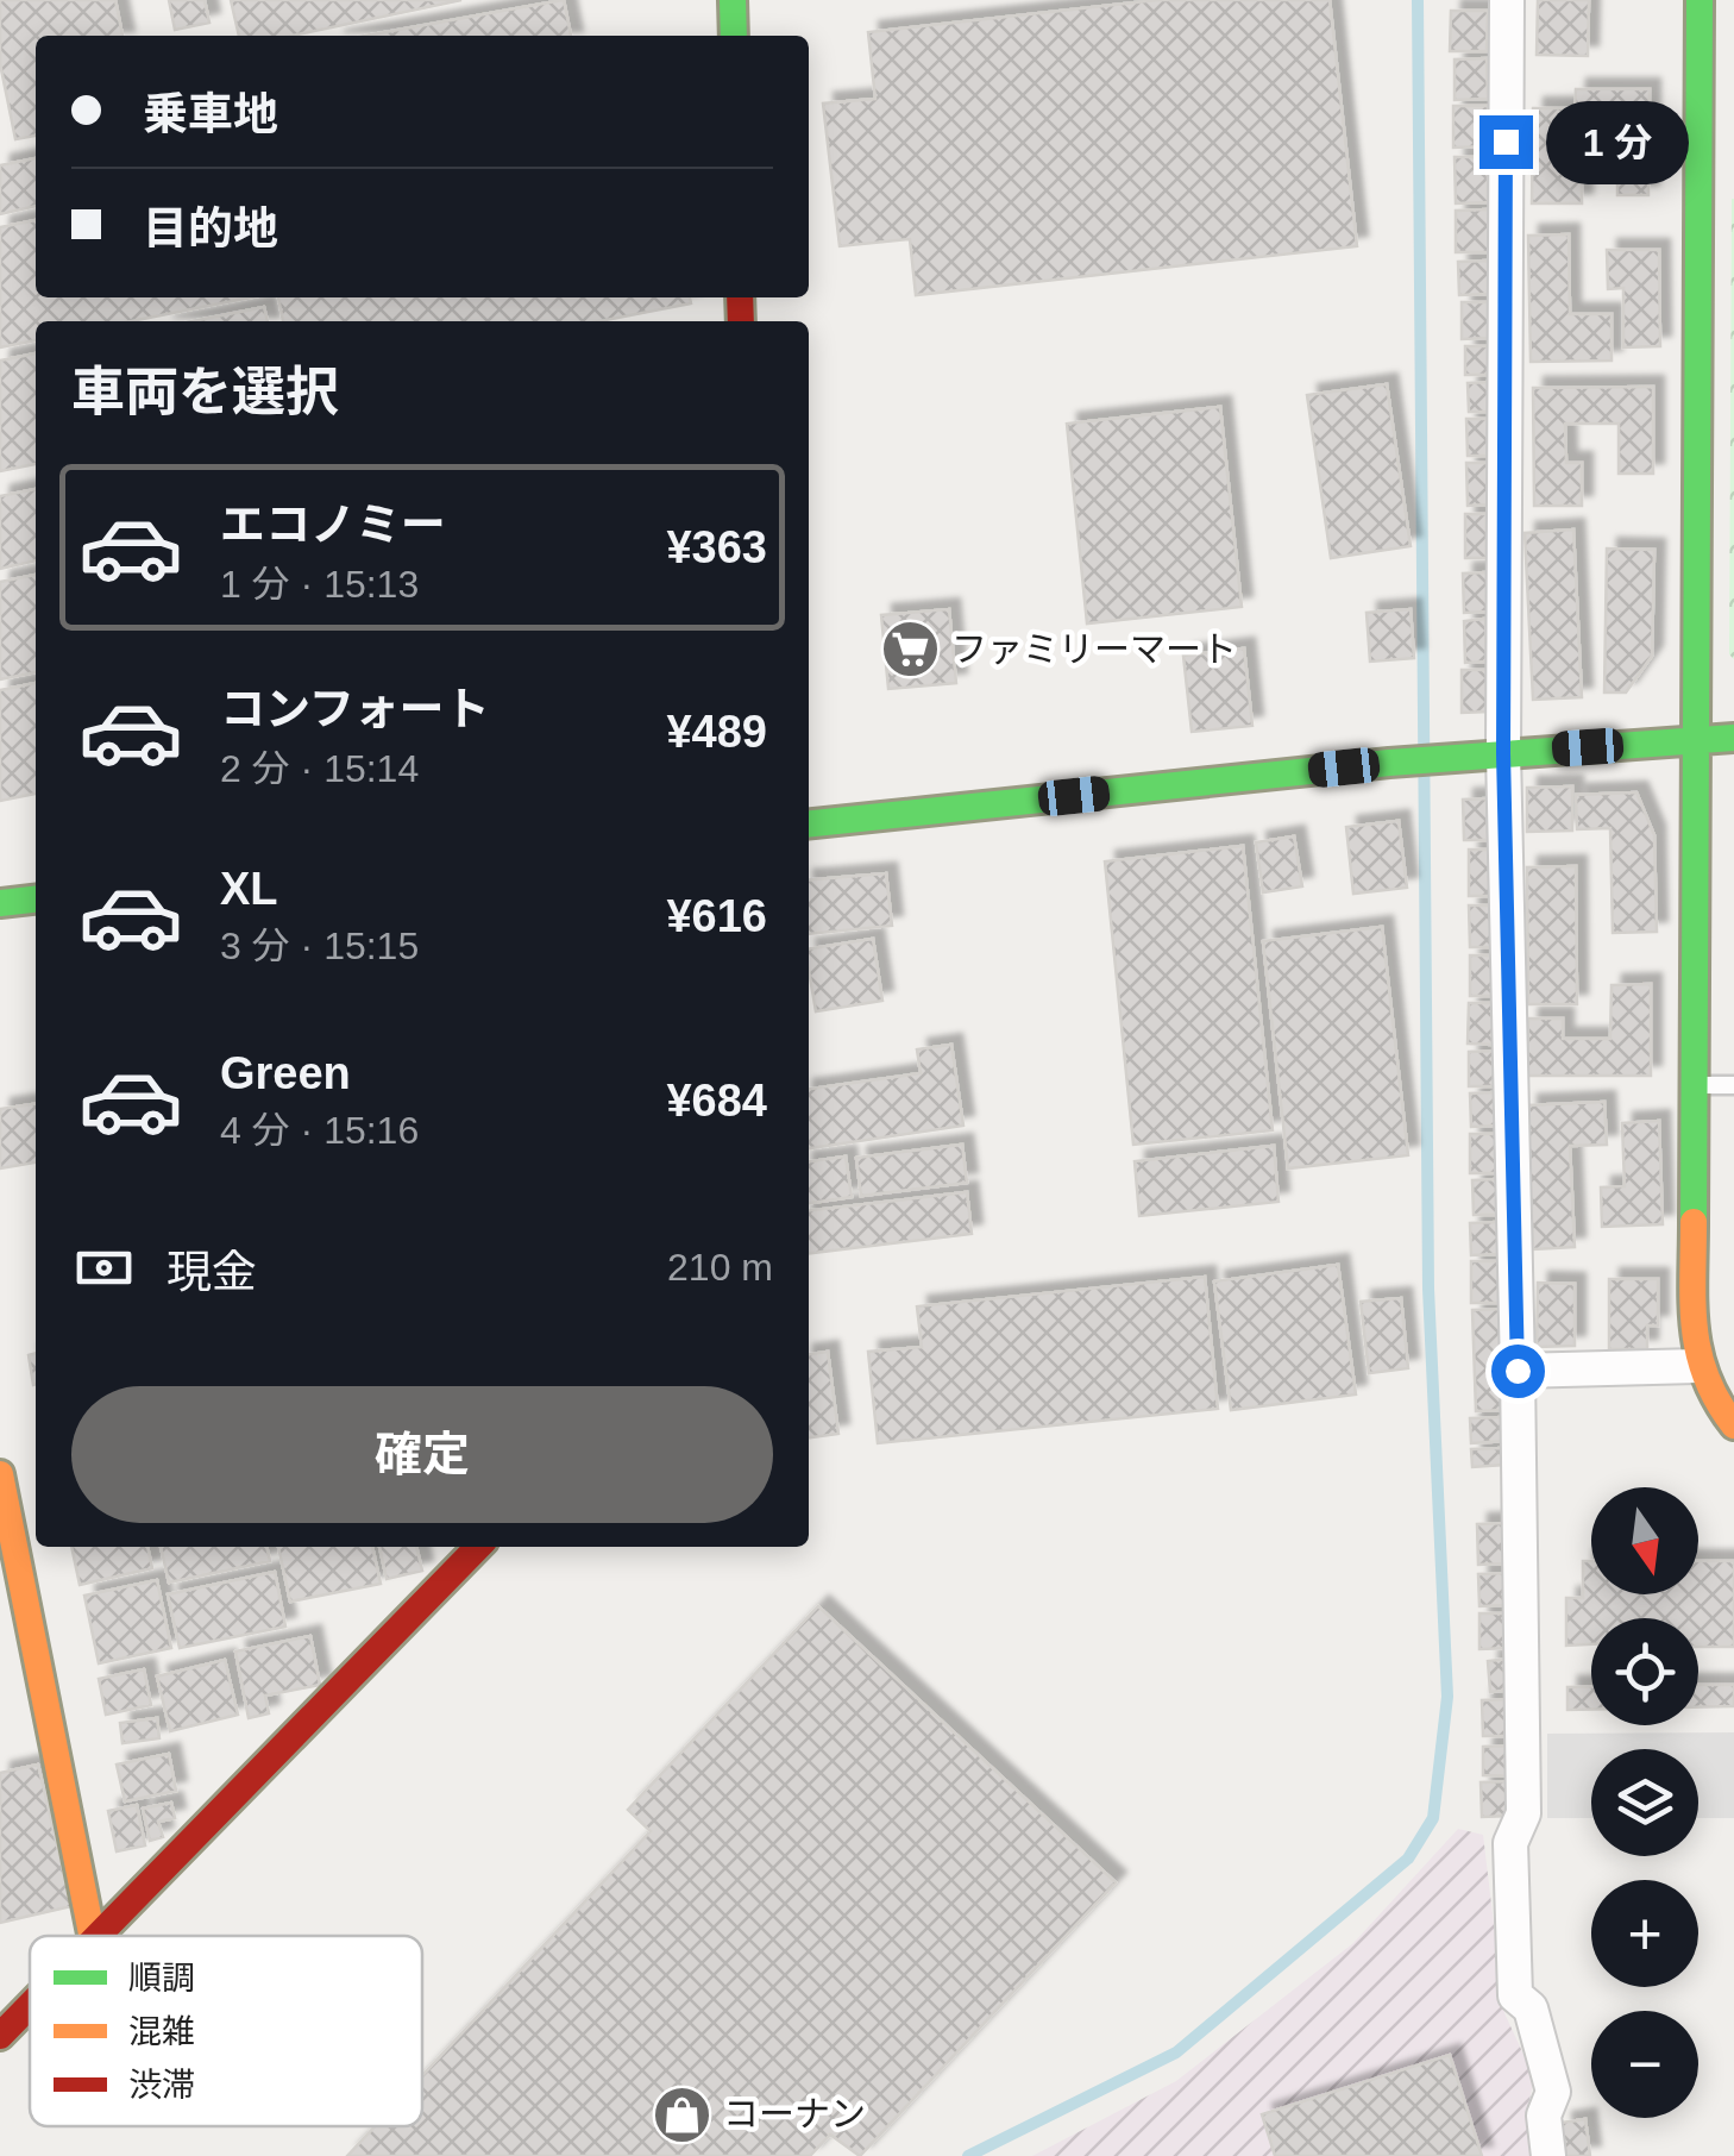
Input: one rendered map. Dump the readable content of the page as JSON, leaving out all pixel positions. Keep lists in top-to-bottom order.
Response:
{
  "places": {
    "supermarket": ["ファミリーマート"],
    "shop": ["コーナン"]
  },
  "legend": ["順調", "混雑", "渋滞"],
  "north": "bottom",
  "page": {
    "banner": ["乗車地", "目的地"],
    "bubble": "1 分",
    "heading": "車両を選択",
    "list": [
      {
        "name": "エコノミー",
        "note": "1 分 · 15:13",
        "value": "¥363"
      },
      {
        "name": "コンフォート",
        "note": "2 分 · 15:14",
        "value": "¥489"
      },
      {
        "name": "XL",
        "note": "3 分 · 15:15",
        "value": "¥616"
      },
      {
        "name": "Green",
        "note": "4 分 · 15:16",
        "value": "¥684"
      }
    ],
    "pay": ["現金", "210 m"],
    "buttons": "確定",
    "map_buttons": ["+", "−"]
  }
}
